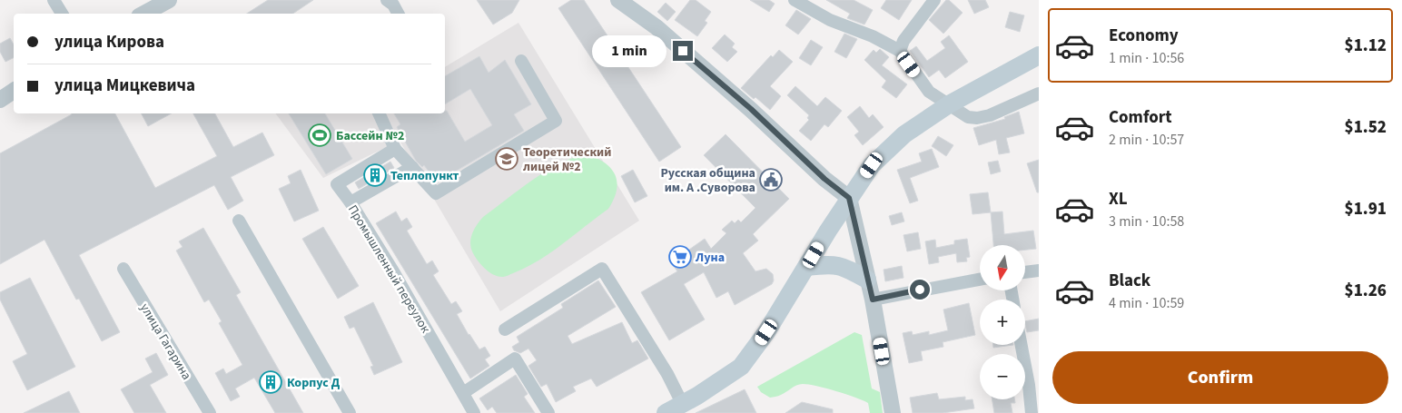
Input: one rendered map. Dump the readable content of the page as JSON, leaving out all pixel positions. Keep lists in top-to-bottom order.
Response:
{
  "streets": {
    "street": ["Промышленный переулок", "улица Гагарина"]
  },
  "places": {
    "sports": ["Бассейн №2"],
    "school or university": ["Теоретический лицей №2"],
    "building": ["Теплопункт", "Корпус Д"],
    "public building": ["Русская община им. А .Суворова"],
    "supermarket": ["Луна"]
  },
  "north": "bottom",
  "page": {
    "list": [
      {
        "name": "Economy",
        "note": "1 min · 10:56",
        "value": "$1.12"
      },
      {
        "name": "Comfort",
        "note": "2 min · 10:57",
        "value": "$1.52"
      },
      {
        "name": "XL",
        "note": "3 min · 10:58",
        "value": "$1.91"
      },
      {
        "name": "Black",
        "note": "4 min · 10:59",
        "value": "$1.26"
      }
    ],
    "banner": ["улица Кирова", "улица Мицкевича"],
    "bubble": "1 min",
    "map_buttons": ["+", "−"],
    "buttons": "Confirm"
  }
}
